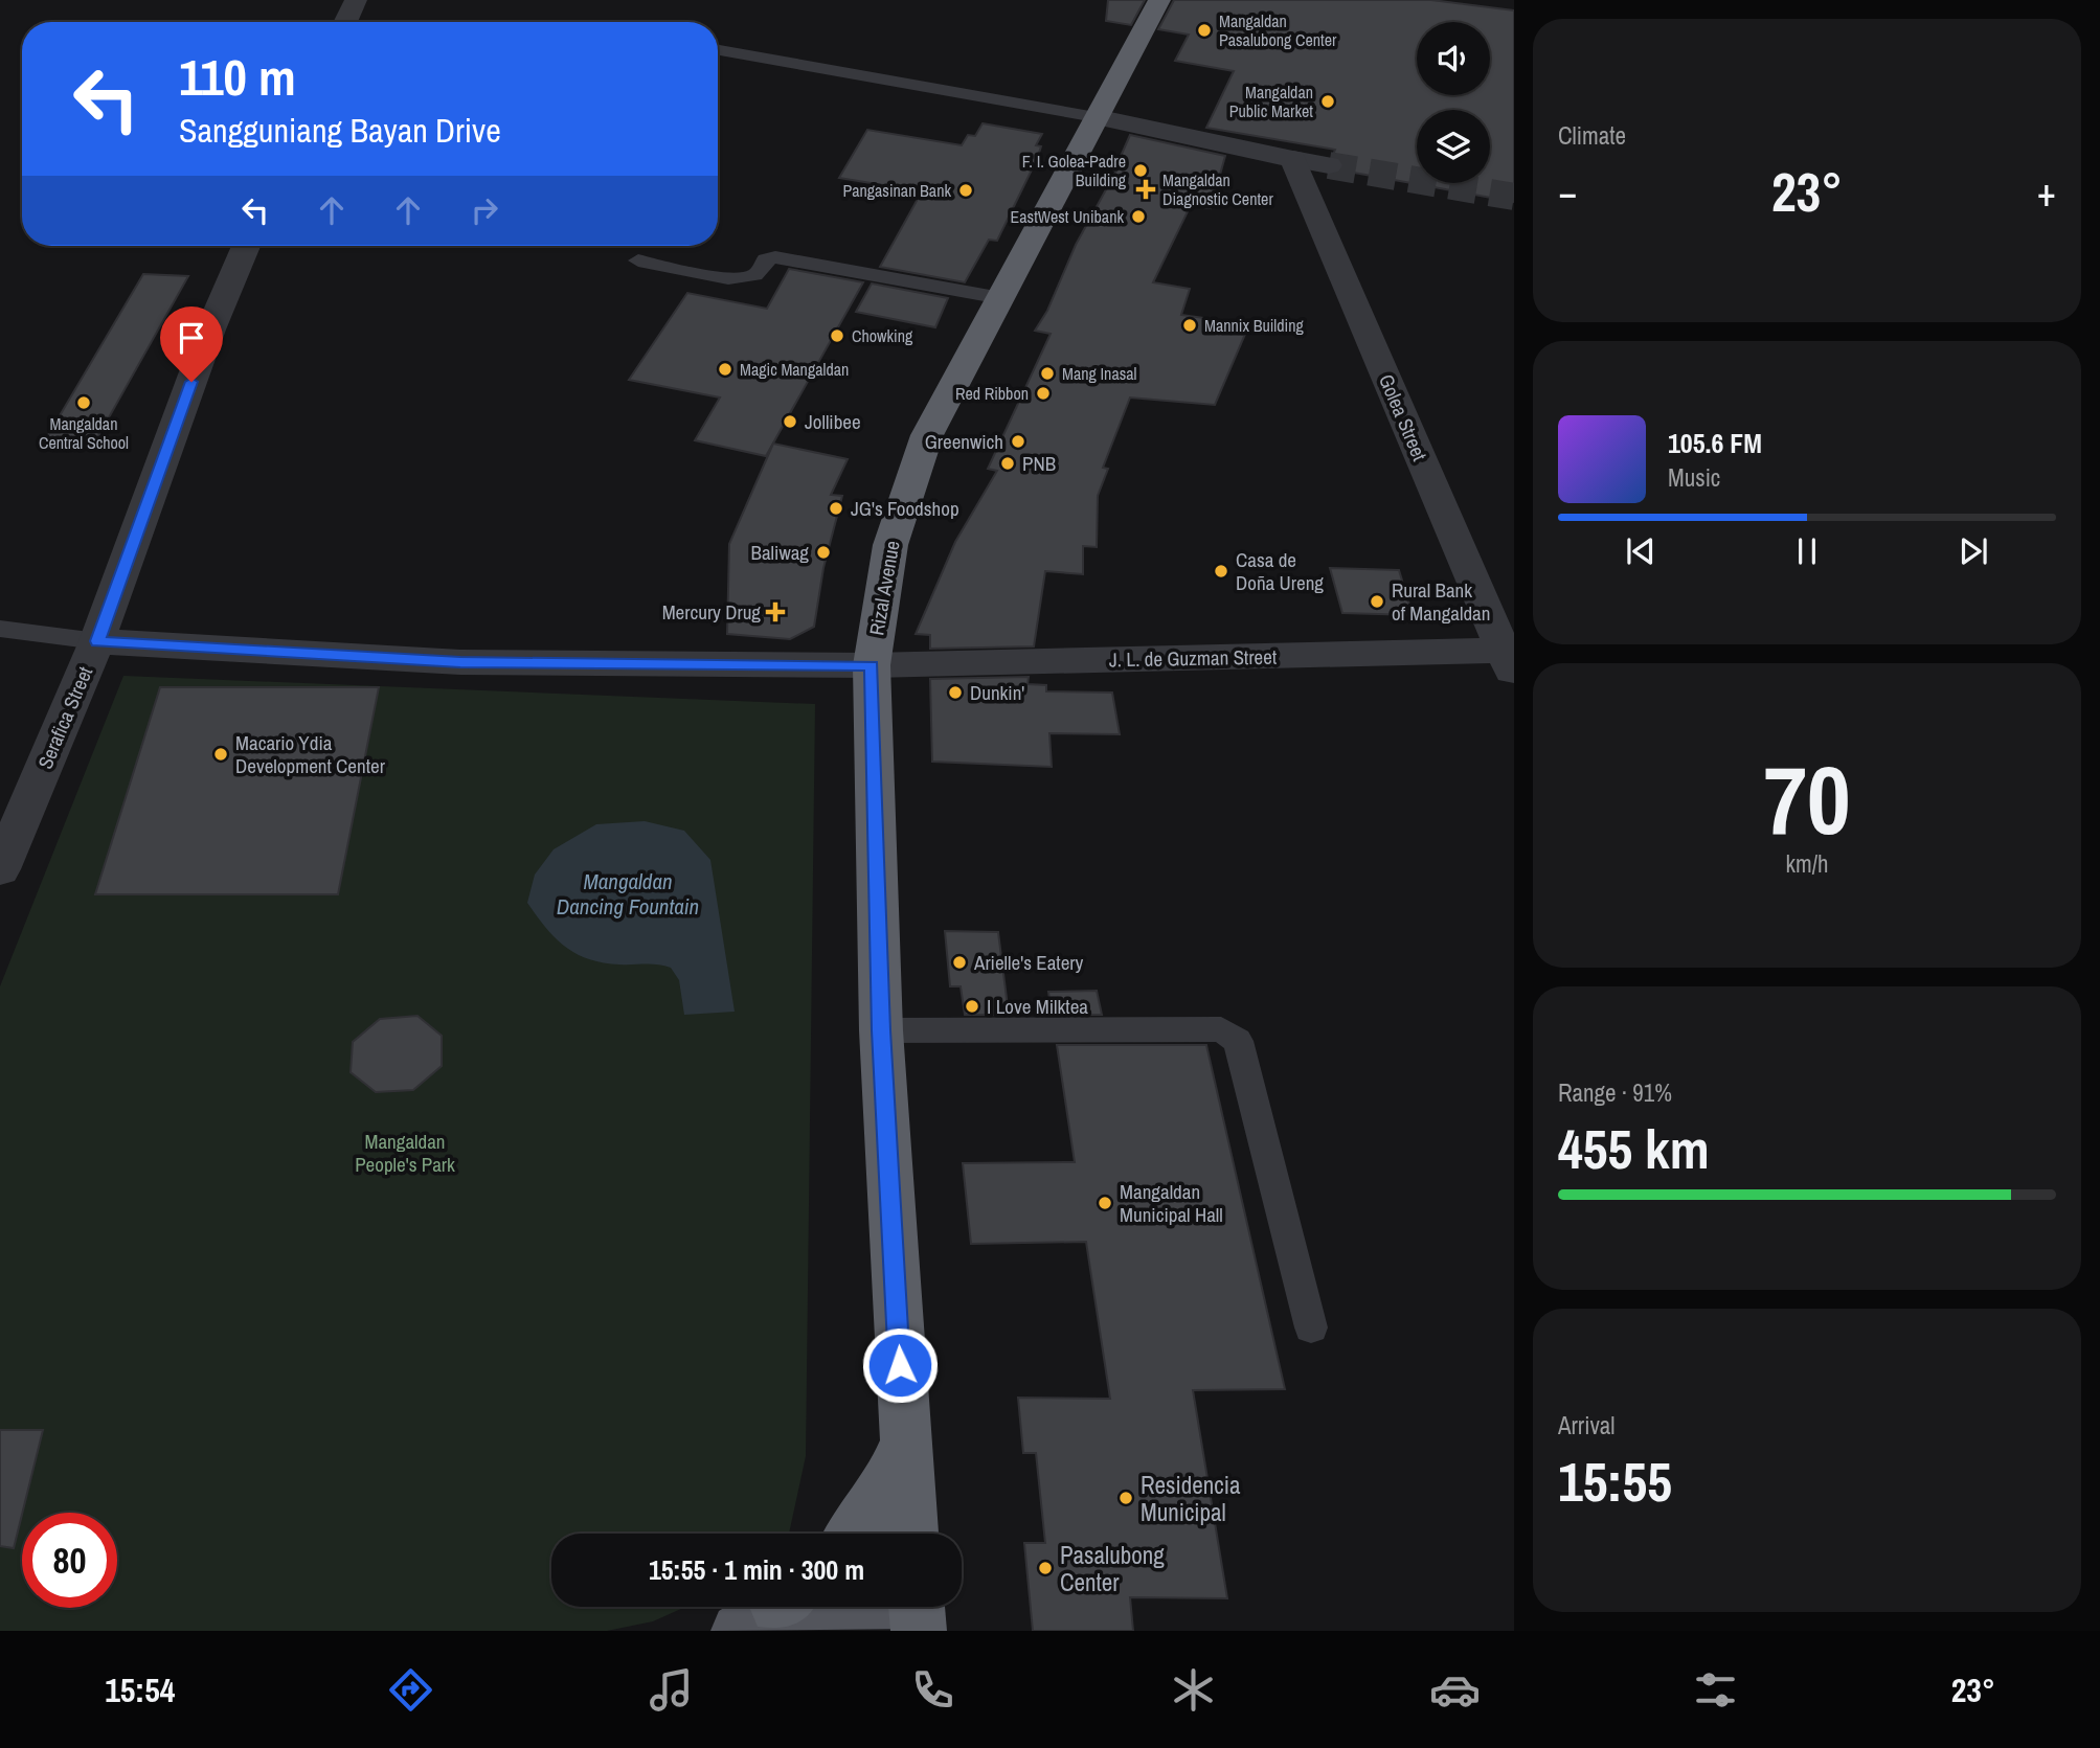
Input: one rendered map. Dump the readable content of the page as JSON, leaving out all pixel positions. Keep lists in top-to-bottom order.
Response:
{
  "streets": {
    "highway": ["Rizal Avenue"],
    "street": ["Golea Street", "J. L. de Guzman Street", "Serafica Street"]
  },
  "crossings": [
    ["Golea Street", "J. L. de Guzman Street"],
    ["Rizal Avenue", "J. L. de Guzman Street"],
    ["J. L. de Guzman Street", "Serafica Street"]
  ],
  "water": ["Mangaldan Dancing Fountain"],
  "parks": ["Mangaldan People's Park"],
  "places": {
    "other": [
      "Mangaldan Pasalubong Center",
      "Mangaldan Public Market",
      "F. I. Golea-Padre Building",
      "Pangasinan Bank",
      "EastWest Unibank",
      "Mannix Building",
      "Chowking",
      "Magic Mangaldan",
      "Mang Inasal",
      "Red Ribbon",
      "Mangaldan Central School",
      "Jollibee",
      "Greenwich",
      "PNB",
      "JG's Foodshop",
      "Baliwag",
      "Casa de Doña Ureng",
      "Rural Bank of Mangaldan",
      "Dunkin'",
      "Macario Ydia Development Center",
      "Arielle's Eatery",
      "I Love Milktea",
      "Mangaldan Municipal Hall",
      "Residencia Municipal",
      "Pasalubong Center"
    ],
    "health": ["Mangaldan Diagnostic Center", "Mercury Drug"]
  },
  "page": {
    "tile": [
      "Climate",
      ["70", "km/h"],
      ["Range · 91%", "455 km"],
      ["Arrival", "15:55"]
    ],
    "turn": ["110 m", "Sangguniang Bayan Drive"],
    "heat": ["−", "23°", "+"],
    "song": ["105.6 FM", "Music"],
    "limit": "80",
    "trip": "15:55 · 1 min · 300 m",
    "tabs": ["15:54", "23°"]
  }
}
